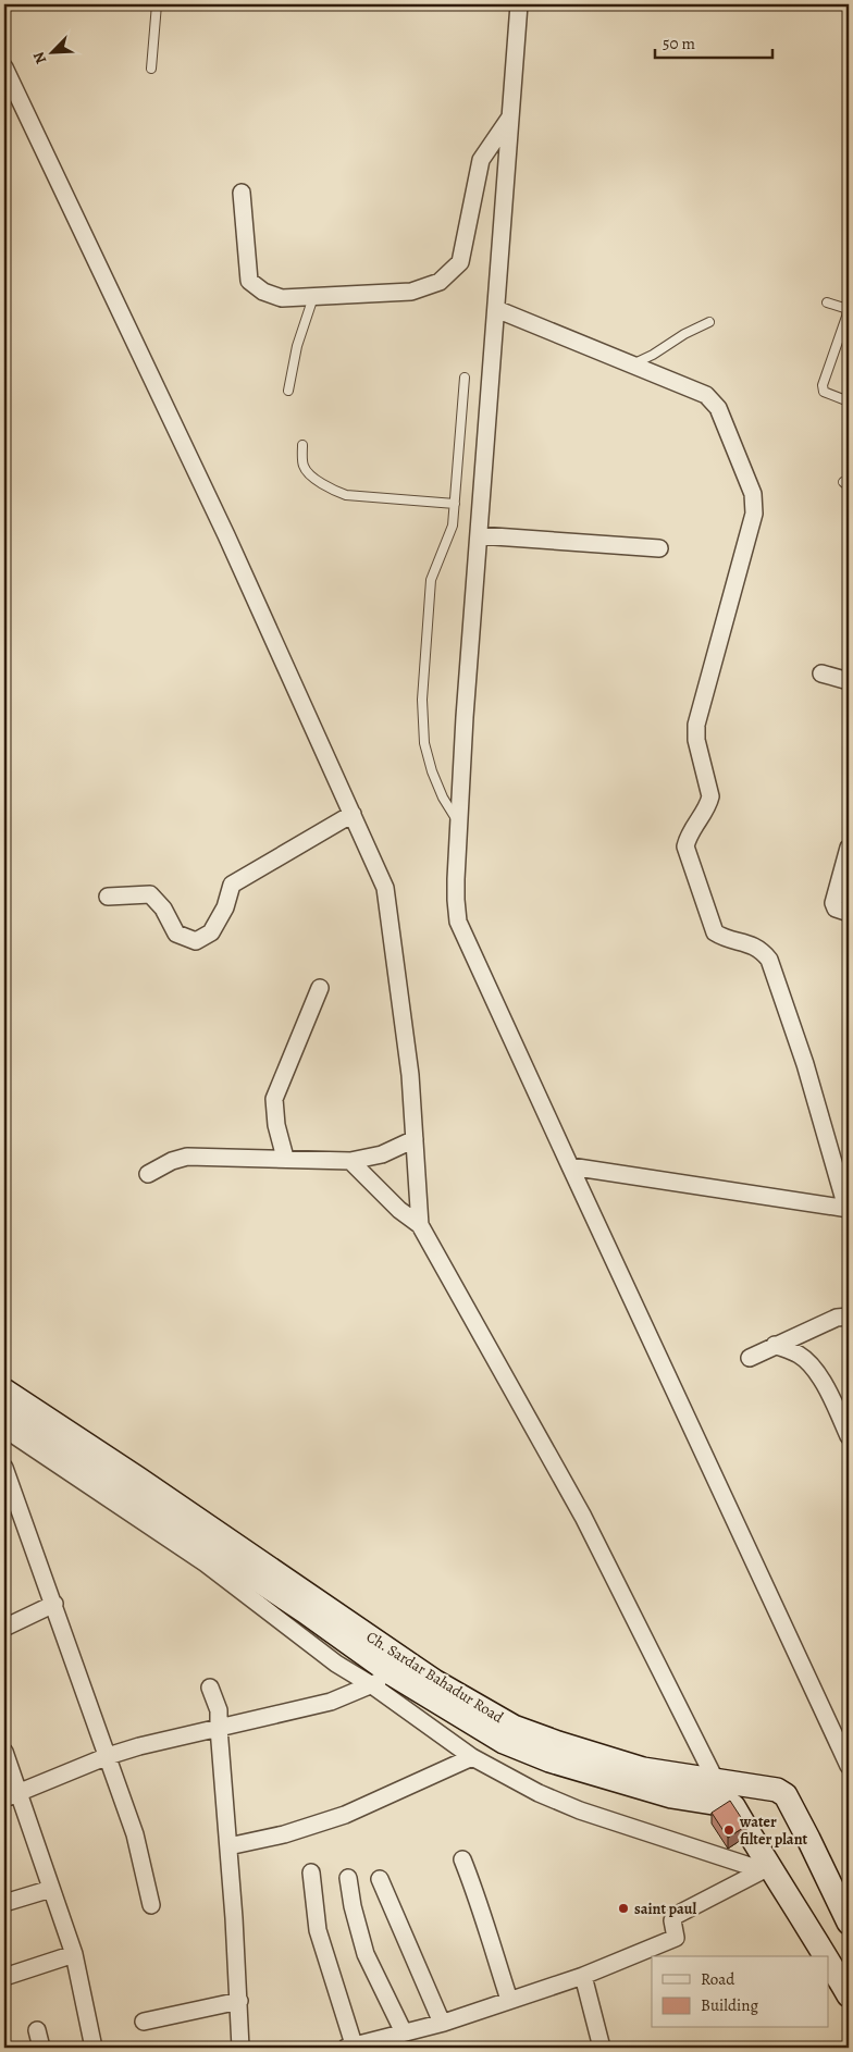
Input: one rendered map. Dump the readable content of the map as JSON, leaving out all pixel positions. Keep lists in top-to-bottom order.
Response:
{
  "streets": {
    "main road": ["Ch. Sardar Bahadur Road"]
  },
  "places": ["water filter plant", "saint paul"],
  "legend": ["Road", "Building"],
  "scale_bar": "50 m",
  "north": "bottom left"
}
